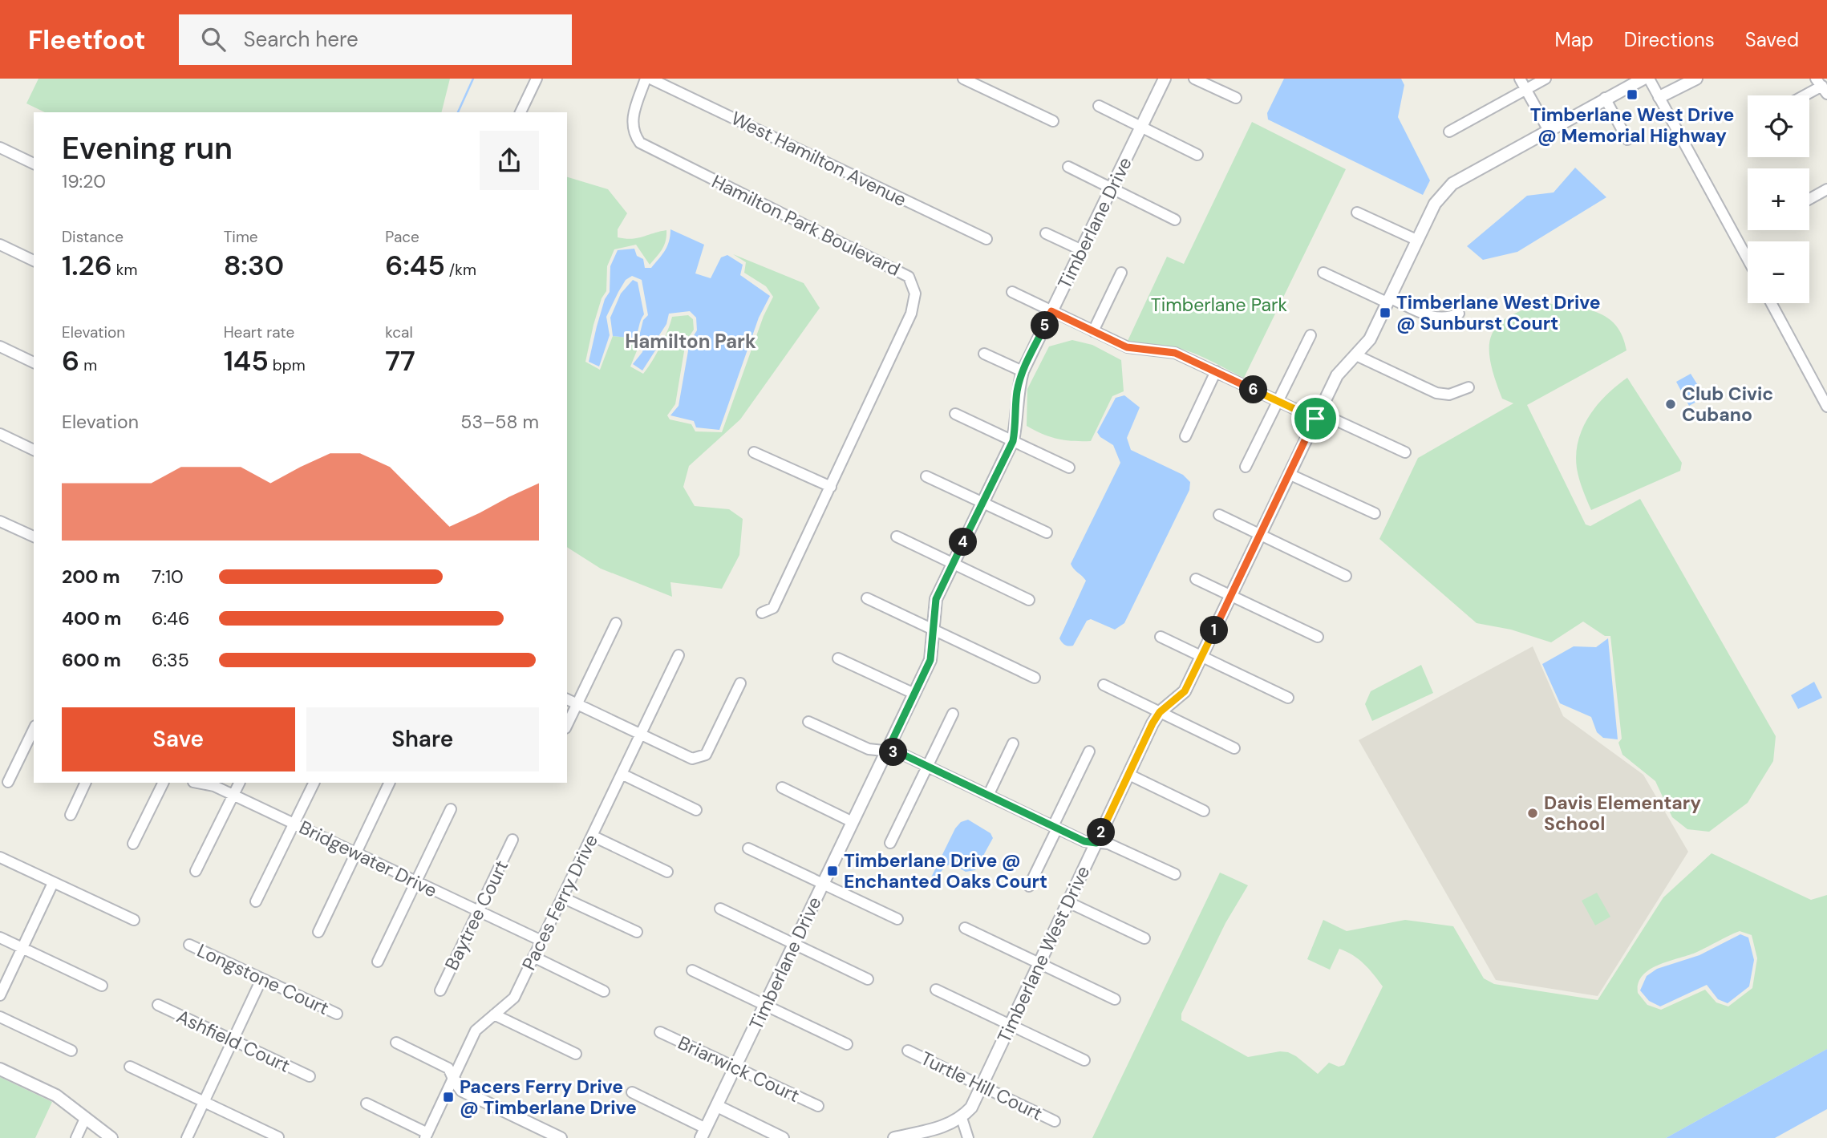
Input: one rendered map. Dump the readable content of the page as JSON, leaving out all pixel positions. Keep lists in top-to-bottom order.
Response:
{
  "streets": {
    "street": [
      "West Hamilton Avenue",
      "Timberlane Drive",
      "Hamilton Park Boulevard",
      "Bridgewater Drive",
      "Paces Ferry Drive",
      "Baytree Court",
      "Timberlane West Drive",
      "Longstone Court",
      "Ashfield Court",
      "Briarwick Court",
      "Turtle Hill Court"
    ]
  },
  "crossings": [
    ["Timberlane Drive", "Briarwick Court"],
    ["Bridgewater Drive", "Paces Ferry Drive"],
    ["Bridgewater Drive", "Baytree Court"],
    ["Timberlane West Drive", "Turtle Hill Court"]
  ],
  "districts": ["Hamilton Park"],
  "parks": ["Timberlane Park"],
  "places": {
    "transit": [
      "Timberlane West Drive @ Memorial Highway",
      "Timberlane West Drive @ Sunburst Court",
      "Timberlane Drive @ Enchanted Oaks Court",
      "Pacers Ferry Drive @ Timberlane Drive"
    ],
    "other": ["Club Civic Cubano", "Davis Elementary School"]
  },
  "page": {
    "header": "Fleetfoot",
    "search": "Search here",
    "nav": ["Map", "Directions", "Saved"],
    "map_buttons": ["+", "−"],
    "heading": ["Evening run", "19:20"],
    "stats": [
      ["Distance", "1.26 km"],
      ["Time", "8:30"],
      ["Pace", "6:45 /km"],
      ["Elevation", "6 m"],
      ["Heart rate", "145 bpm"],
      ["kcal", "77"]
    ],
    "pins": [
      "5",
      "6",
      "4",
      "1",
      "3",
      "2"
    ],
    "chart": ["Elevation", "53–58 m"],
    "list": [
      {
        "name": "200 m",
        "note": "7:10"
      },
      {
        "name": "400 m",
        "note": "6:46"
      },
      {
        "name": "600 m",
        "note": "6:35"
      }
    ],
    "buttons": ["Save", "Share"]
  }
}
